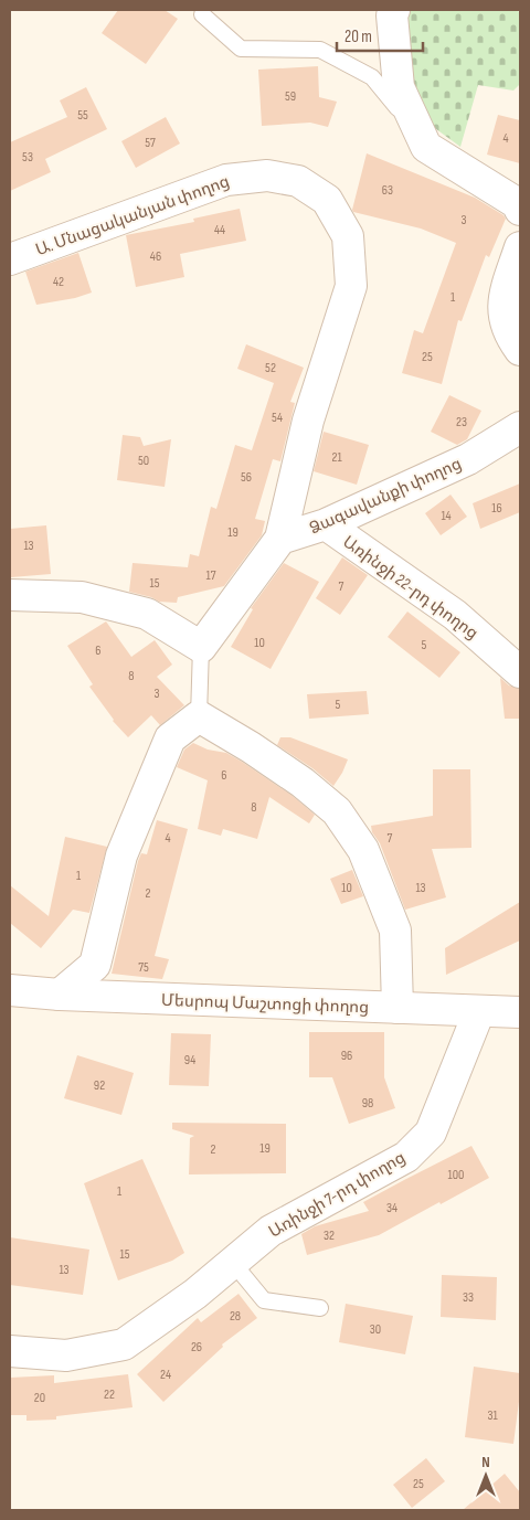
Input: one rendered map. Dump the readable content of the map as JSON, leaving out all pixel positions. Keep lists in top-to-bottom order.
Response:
{
  "streets": {
    "street": [
      "Ա. Մնացականյան փողոց",
      "Ձագավանքի փողոց",
      "Առինջի 22-րդ փողոց",
      "Մեսրոպ Մաշտոցի փողոց",
      "Առինջի 7-րդ փողոց"
    ]
  },
  "crossings": [
    ["Ա. Մնացականյան փողոց", "Ձագավանքի փողոց"],
    ["Ձագավանքի փողոց", "Առինջի 22-րդ փողոց"],
    ["Մեսրոպ Մաշտոցի փողոց", "Առինջի 7-րդ փողոց"]
  ],
  "house_numbers": [
    "59",
    "55",
    "4",
    "57",
    "53",
    "63",
    "3",
    "44",
    "46",
    "42",
    "1",
    "25",
    "52",
    "54",
    "23",
    "21",
    "50",
    "56",
    "16",
    "14",
    "19",
    "13",
    "17",
    "15",
    "7",
    "10",
    "5",
    "6",
    "8",
    "3",
    "5",
    "6",
    "8",
    "4",
    "7",
    "1",
    "10",
    "13",
    "2",
    "75",
    "96",
    "94",
    "92",
    "98",
    "19",
    "2",
    "100",
    "1",
    "34",
    "32",
    "15",
    "13",
    "33",
    "28",
    "30",
    "26",
    "24",
    "22",
    "20",
    "31",
    "25"
  ],
  "scale_bar": "20 m",
  "north": "top"
}
